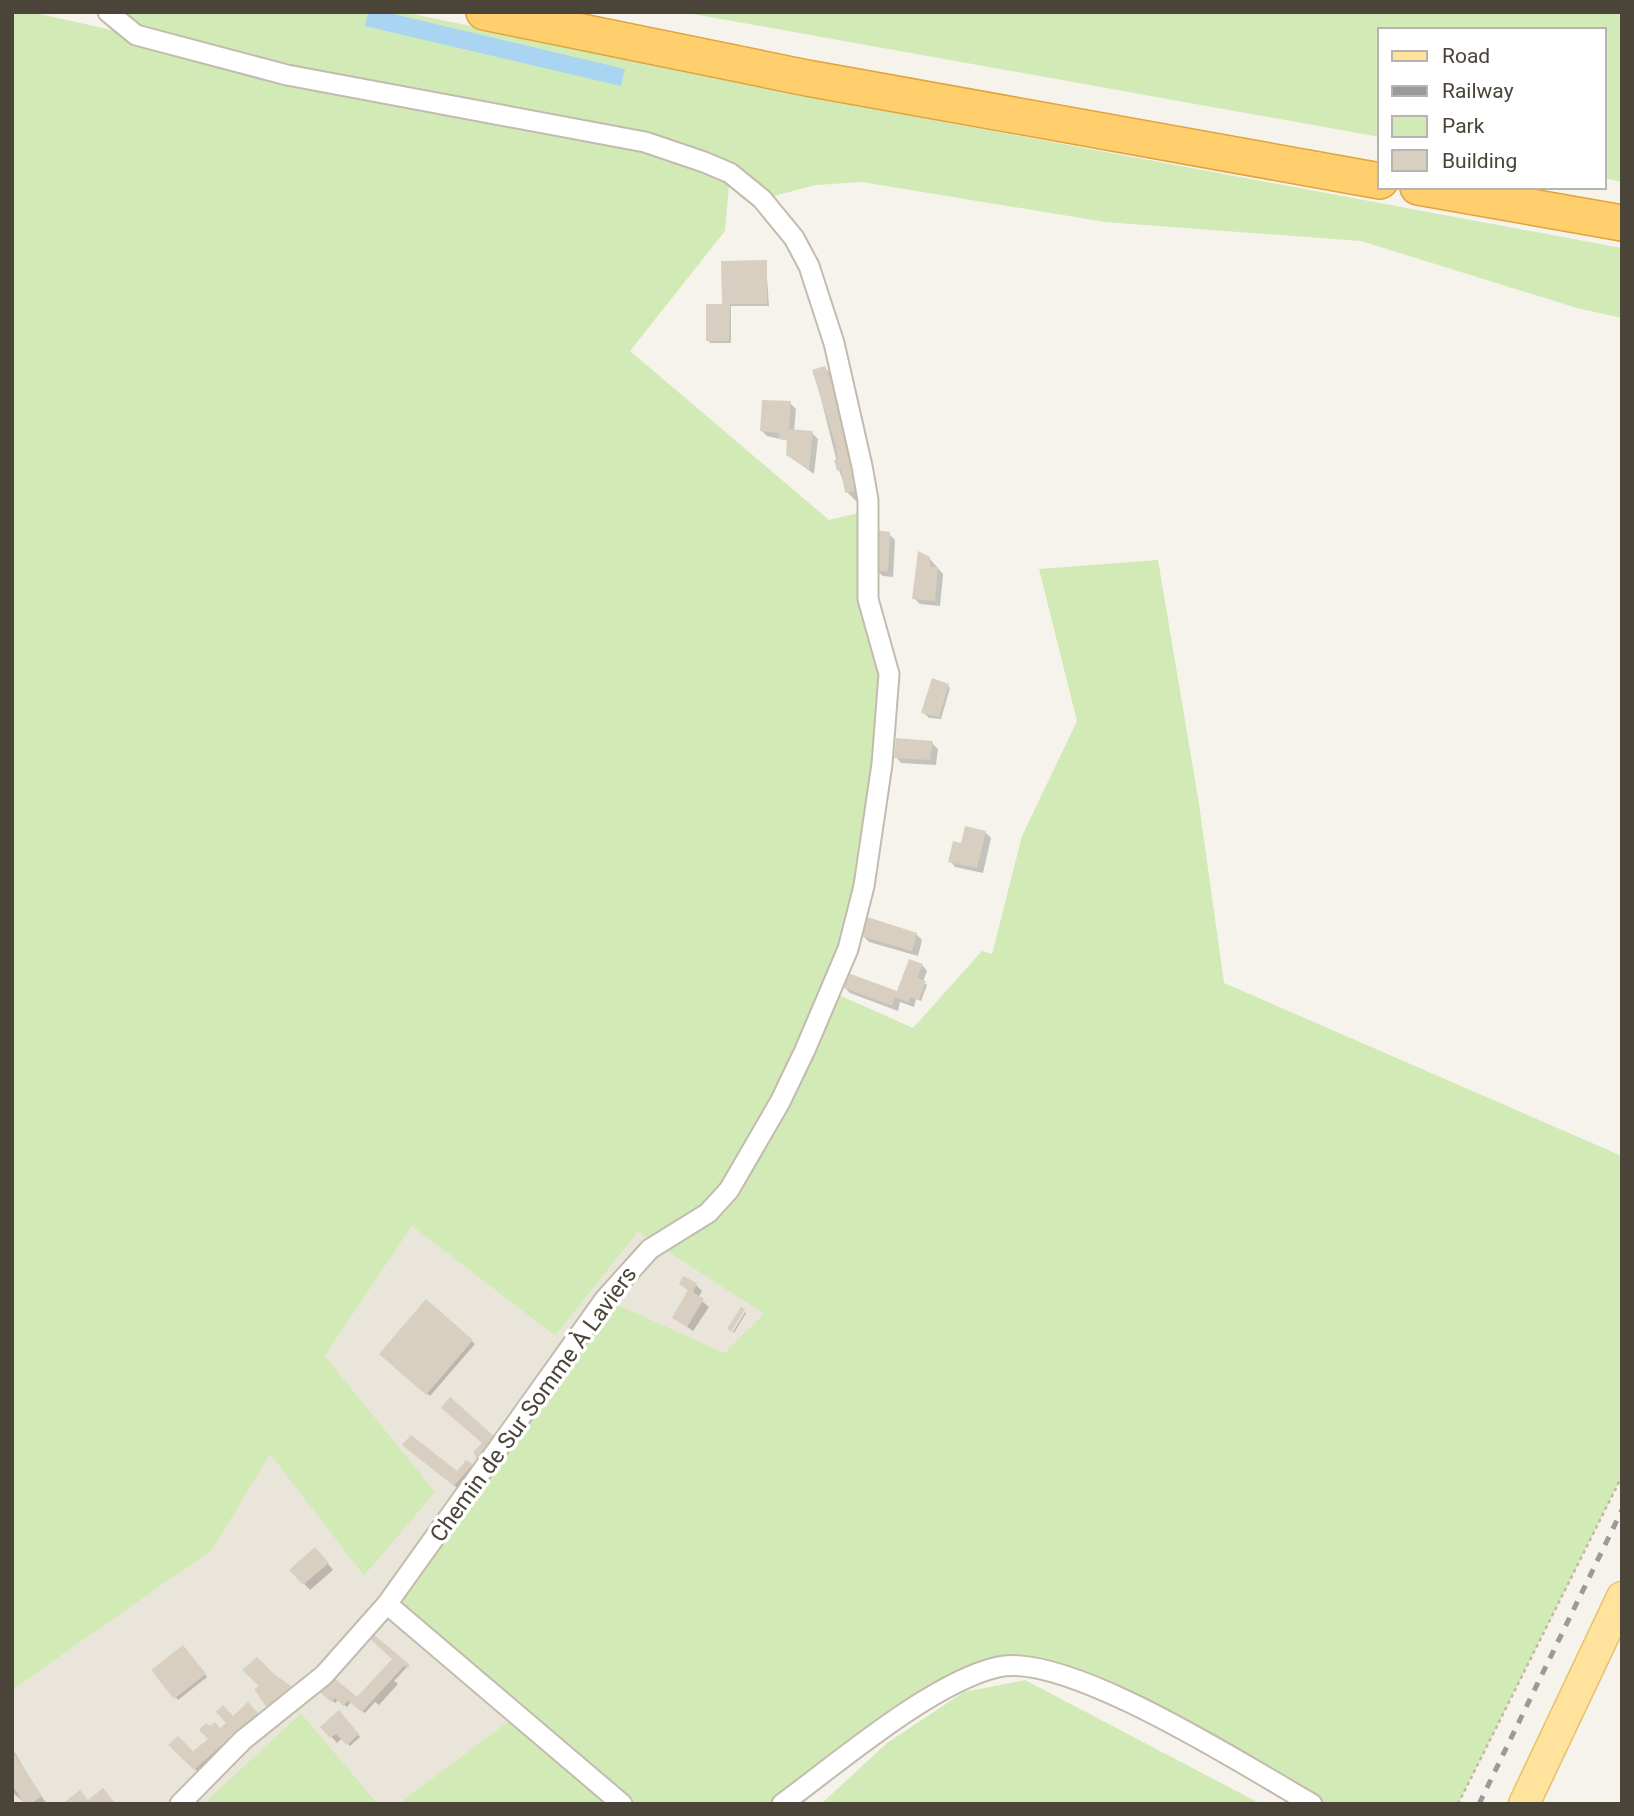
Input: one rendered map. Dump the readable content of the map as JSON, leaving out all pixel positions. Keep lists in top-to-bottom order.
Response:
{
  "streets": {
    "street": ["Chemin de Sur Somme À Laviers"]
  },
  "legend": [
    "Road",
    "Railway",
    "Park",
    "Building"
  ]
}
